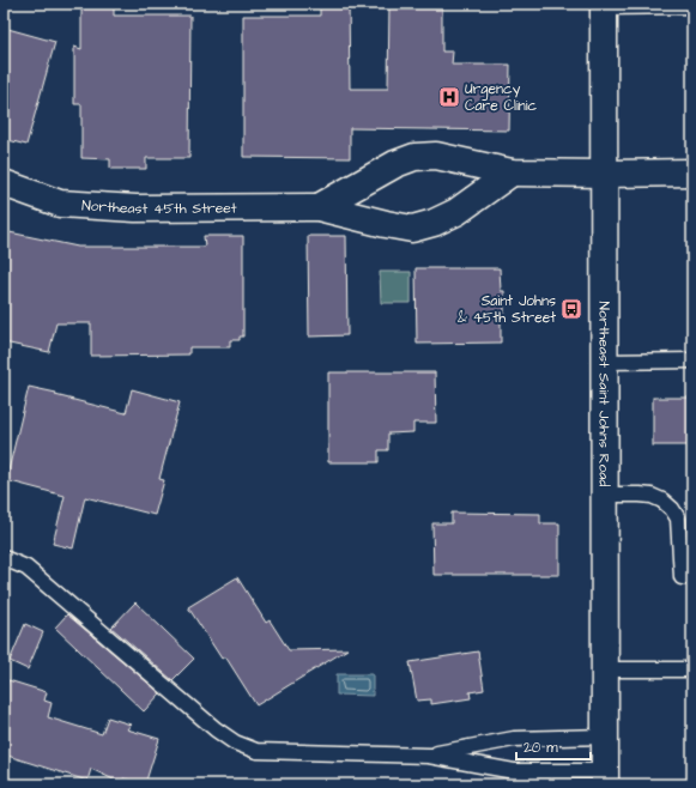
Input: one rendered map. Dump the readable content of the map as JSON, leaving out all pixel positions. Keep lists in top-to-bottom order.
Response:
{
  "streets": {
    "street": ["Northeast 45th Street", "Northeast Saint Johns Road"]
  },
  "crossings": [
    ["Northeast 45th Street", "Northeast Saint Johns Road"]
  ],
  "places": {
    "hospital": ["Urgency Care Clinic"],
    "bus stop": ["Saint Johns & 45th Street"]
  },
  "scale_bar": "20 m"
}
